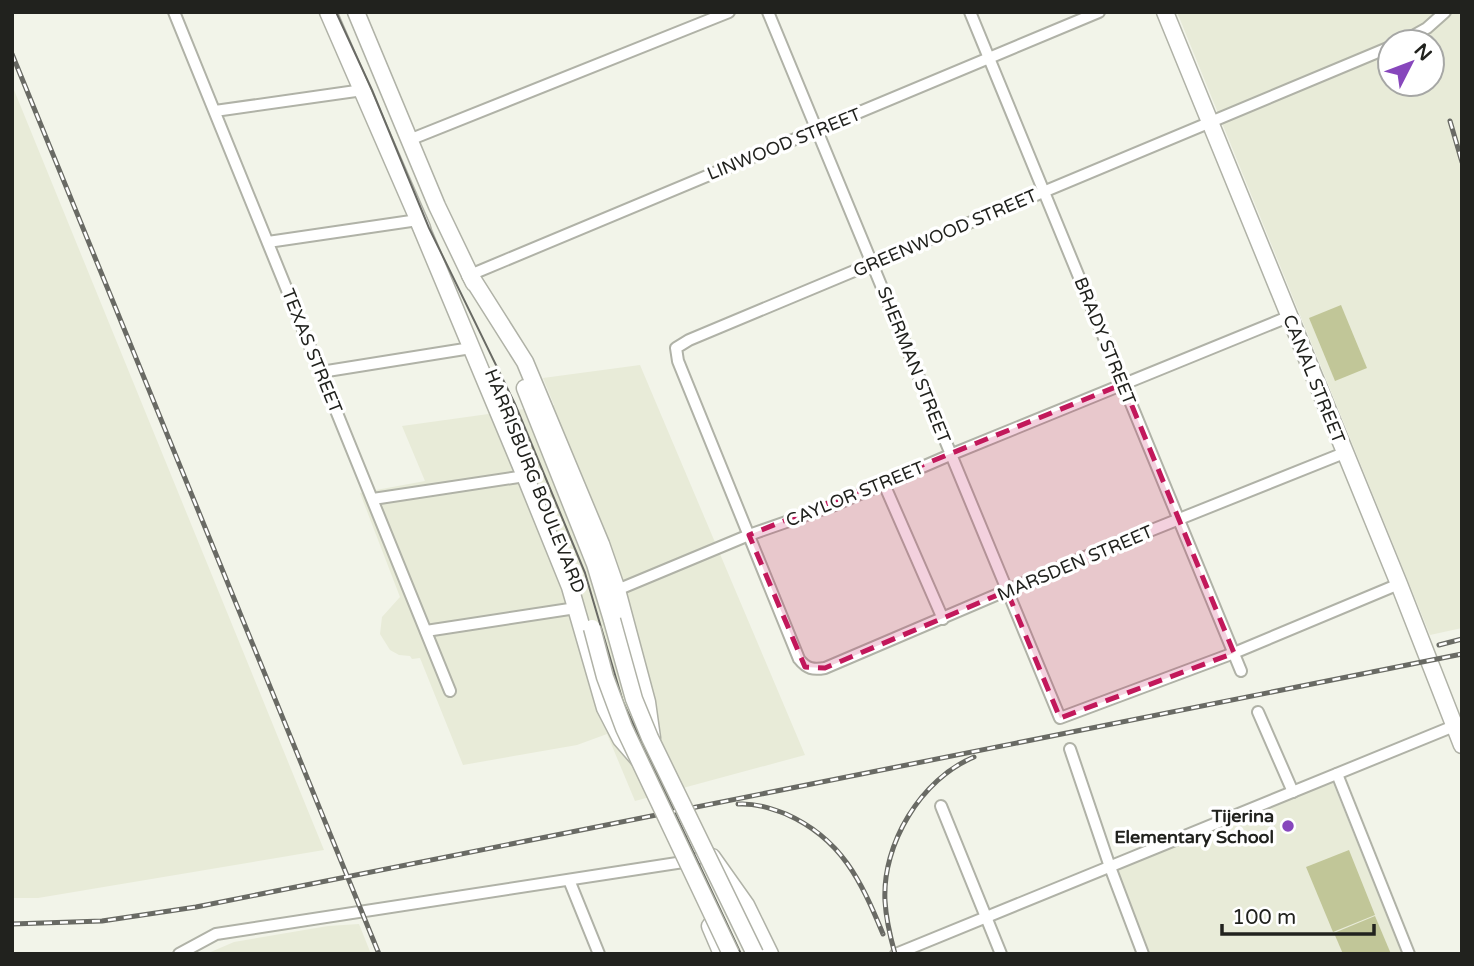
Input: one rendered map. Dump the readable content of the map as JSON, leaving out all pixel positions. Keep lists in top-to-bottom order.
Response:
{
  "streets": {
    "main road": ["CANAL STREET", "HARRISBURG BOULEVARD"],
    "street": [
      "LINWOOD STREET",
      "GREENWOOD STREET",
      "BRADY STREET",
      "TEXAS STREET",
      "SHERMAN STREET",
      "CAYLOR STREET",
      "MARSDEN STREET"
    ]
  },
  "crossings": [
    ["LINWOOD STREET", "BRADY STREET"],
    ["LINWOOD STREET", "SHERMAN STREET"],
    ["LINWOOD STREET", "HARRISBURG BOULEVARD"],
    ["GREENWOOD STREET", "BRADY STREET"],
    ["GREENWOOD STREET", "SHERMAN STREET"],
    ["GREENWOOD STREET", "CANAL STREET"],
    ["GREENWOOD STREET", "CAYLOR STREET"],
    ["GREENWOOD STREET", "MARSDEN STREET"],
    ["BRADY STREET", "SHERMAN STREET"],
    ["BRADY STREET", "CAYLOR STREET"],
    ["BRADY STREET", "MARSDEN STREET"],
    ["SHERMAN STREET", "CAYLOR STREET"],
    ["SHERMAN STREET", "MARSDEN STREET"],
    ["CANAL STREET", "CAYLOR STREET"],
    ["CANAL STREET", "MARSDEN STREET"],
    ["CAYLOR STREET", "MARSDEN STREET"]
  ],
  "places": ["Tijerina Elementary School"],
  "scale_bar": "100 m",
  "north": "top right"
}
